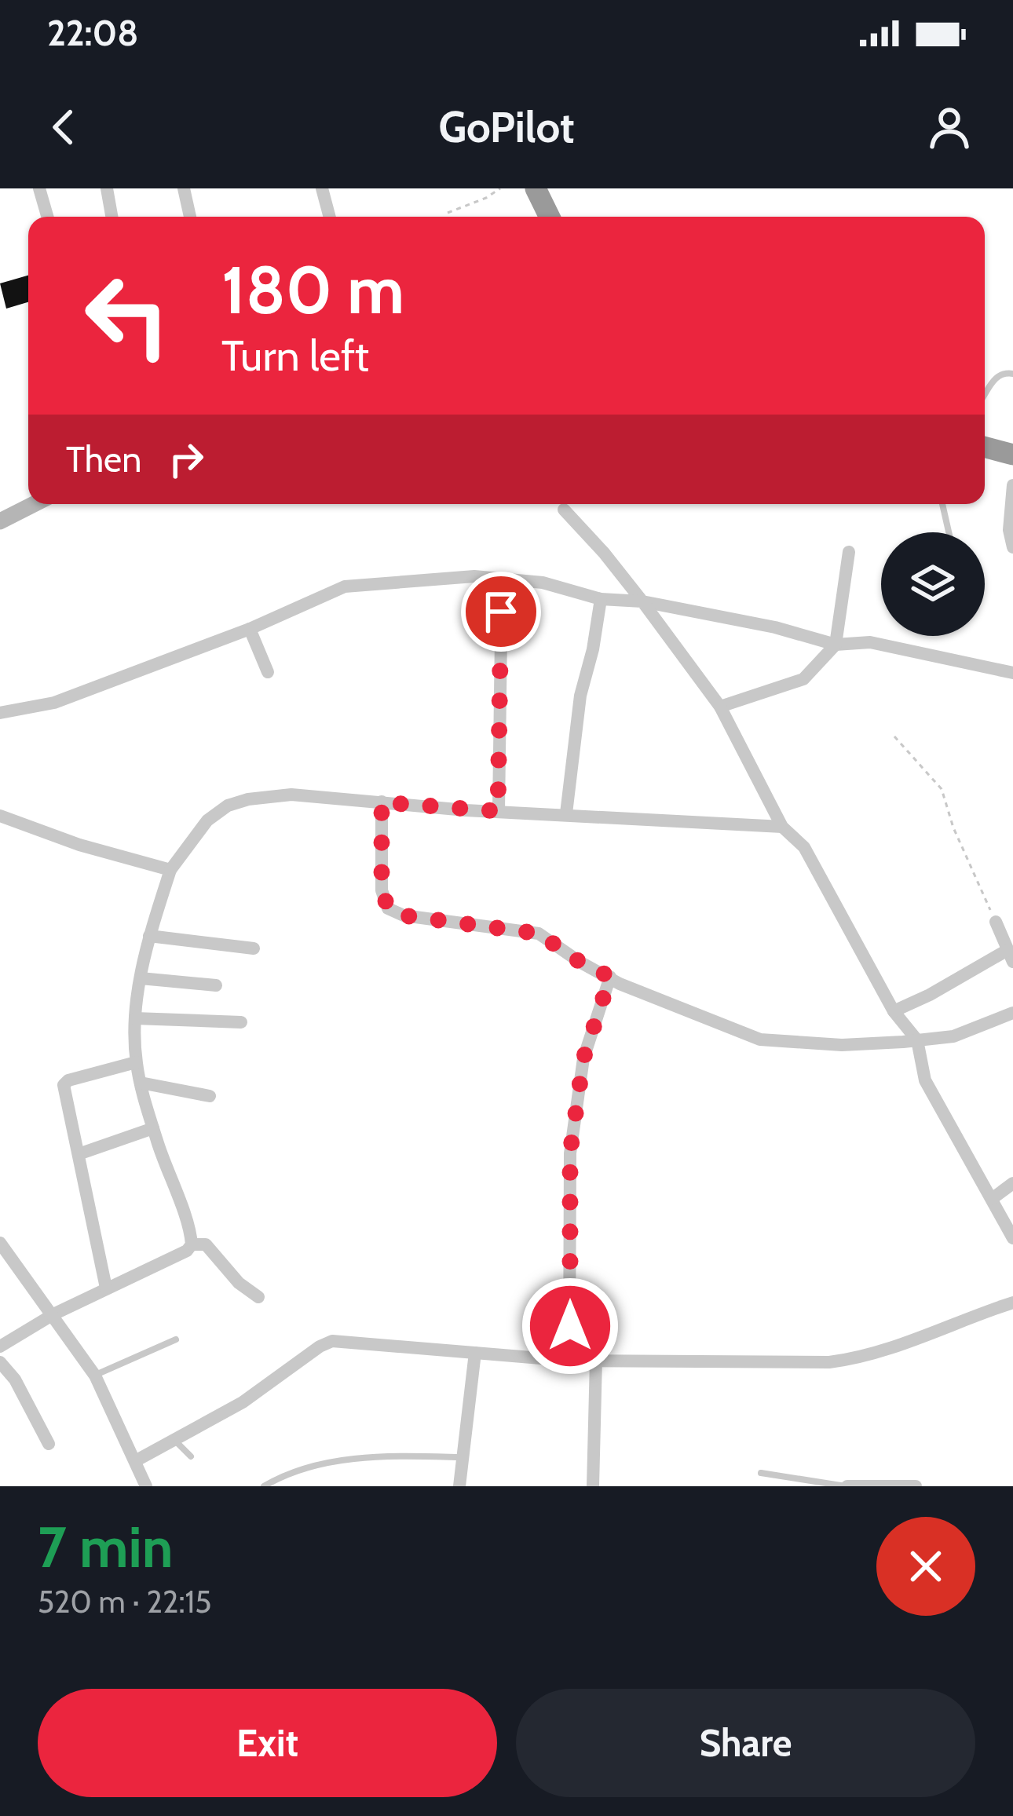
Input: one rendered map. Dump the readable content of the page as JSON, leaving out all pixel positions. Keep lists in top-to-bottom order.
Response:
{
  "page": {
    "status": "22:08",
    "header": "GoPilot",
    "turn": ["180 m", "Turn left"],
    "then": "Then",
    "heading": ["7 min", "520 m · 22:15"],
    "buttons": ["Exit", "Share"]
  }
}
